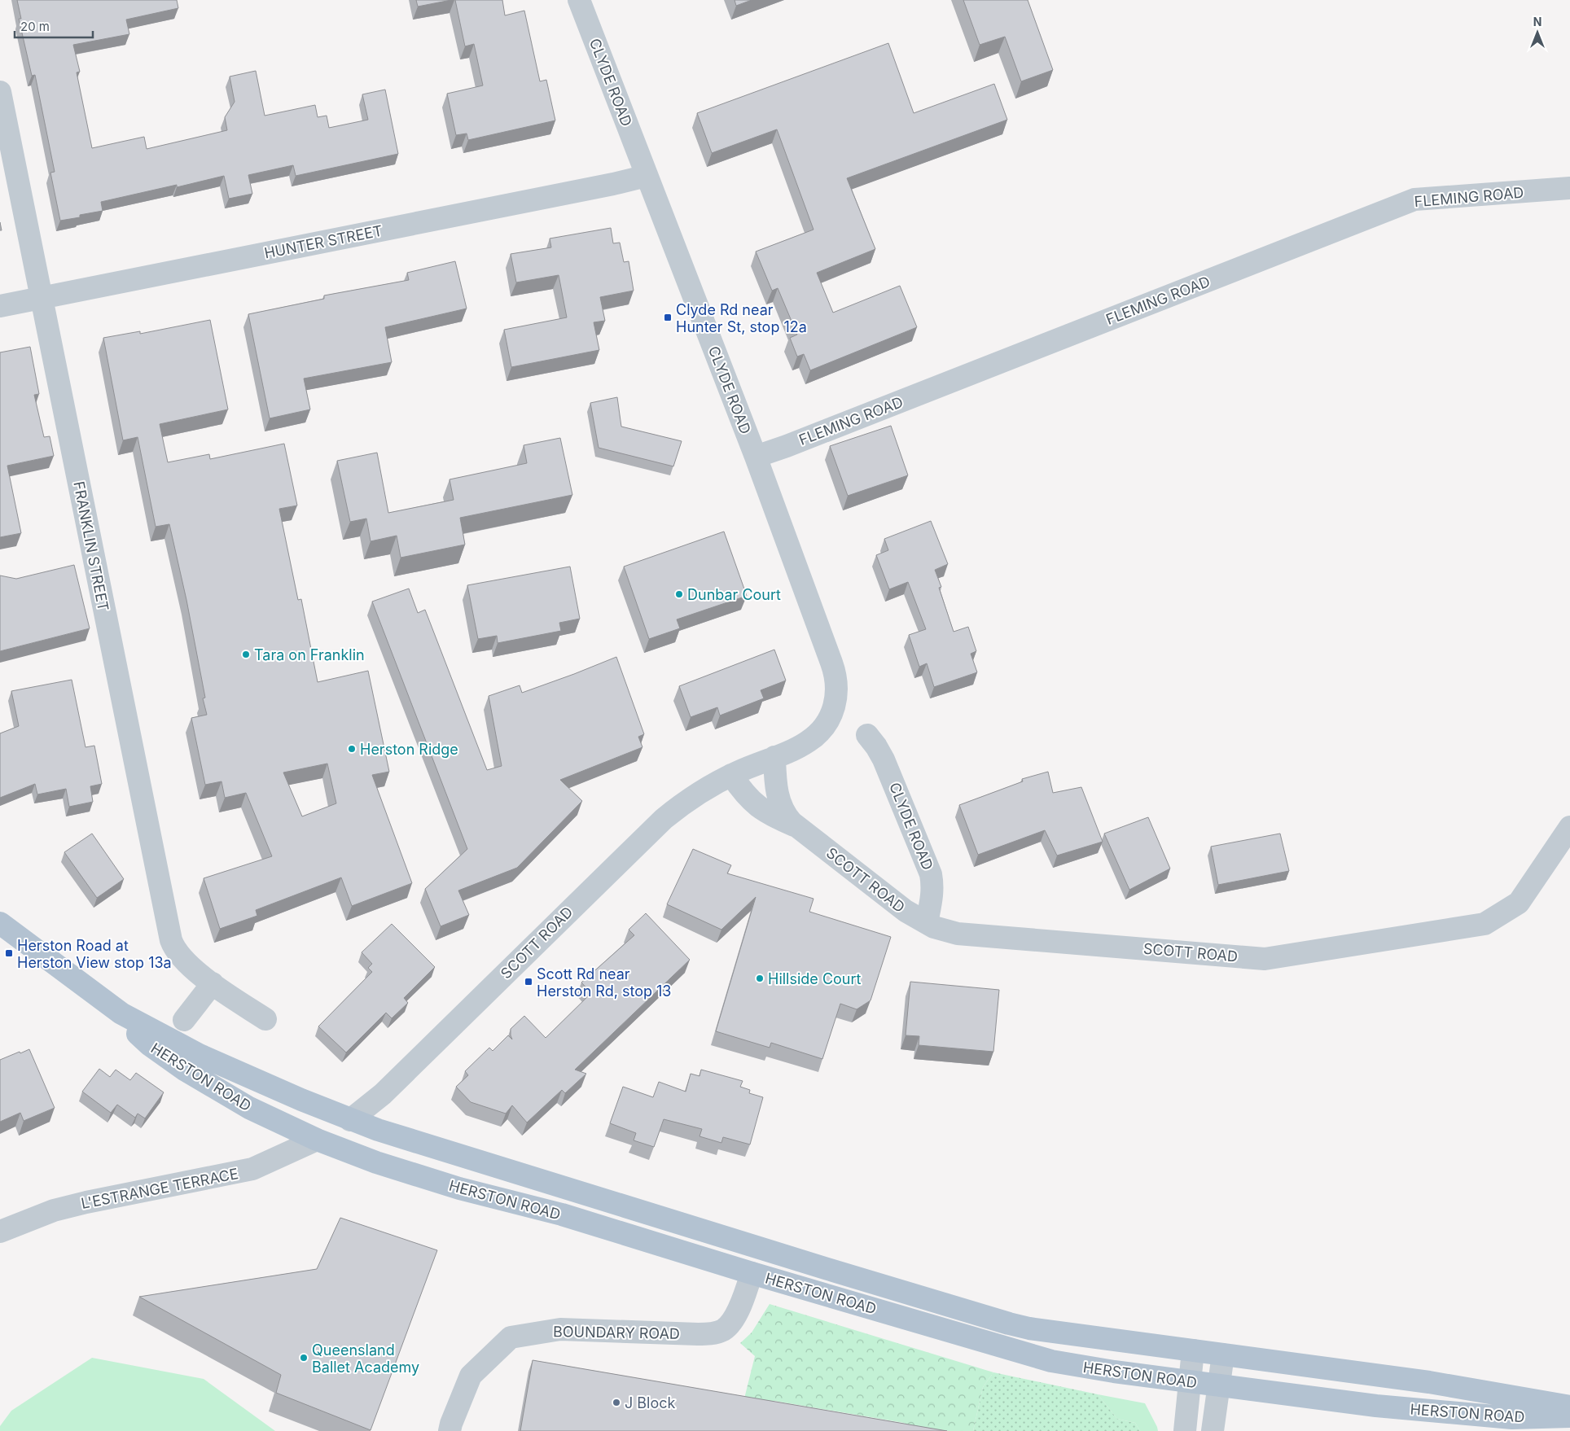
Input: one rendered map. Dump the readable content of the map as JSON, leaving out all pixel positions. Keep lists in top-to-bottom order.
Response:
{
  "streets": {
    "main road": ["HERSTON ROAD"],
    "street": [
      "CLYDE ROAD",
      "FLEMING ROAD",
      "HUNTER STREET",
      "FRANKLIN STREET",
      "SCOTT ROAD",
      "L'ESTRANGE TERRACE",
      "BOUNDARY ROAD"
    ]
  },
  "crossings": [
    ["CLYDE ROAD", "FLEMING ROAD"],
    ["CLYDE ROAD", "HUNTER STREET"],
    ["CLYDE ROAD", "SCOTT ROAD"],
    ["HUNTER STREET", "FRANKLIN STREET"],
    ["SCOTT ROAD", "HERSTON ROAD"],
    ["HERSTON ROAD", "L'ESTRANGE TERRACE"],
    ["HERSTON ROAD", "BOUNDARY ROAD"]
  ],
  "places": {
    "transit": ["Clyde Rd near Hunter St, stop 12a", "Herston Road at Herston View stop 13a", "Scott Rd near Herston Rd, stop 13"],
    "other": [
      "Dunbar Court",
      "Tara on Franklin",
      "Herston Ridge",
      "Hillside Court",
      "Queensland Ballet Academy",
      "J Block"
    ]
  },
  "scale_bar": "20 m",
  "north": "top"
}
